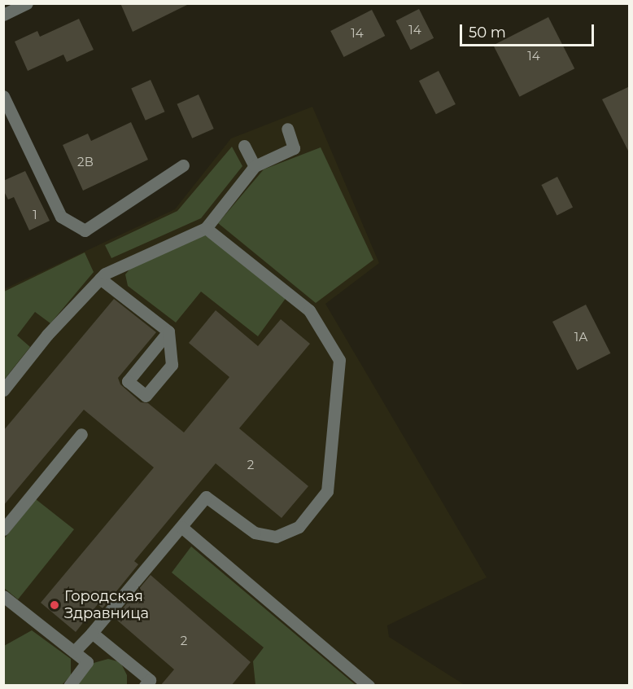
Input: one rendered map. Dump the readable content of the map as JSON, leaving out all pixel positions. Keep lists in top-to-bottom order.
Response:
{
  "places": ["Городская Здравница"],
  "house_numbers": [
    "14",
    "14",
    "14",
    "2В",
    "1",
    "1А",
    "2",
    "2"
  ],
  "scale_bar": "50 m"
}
